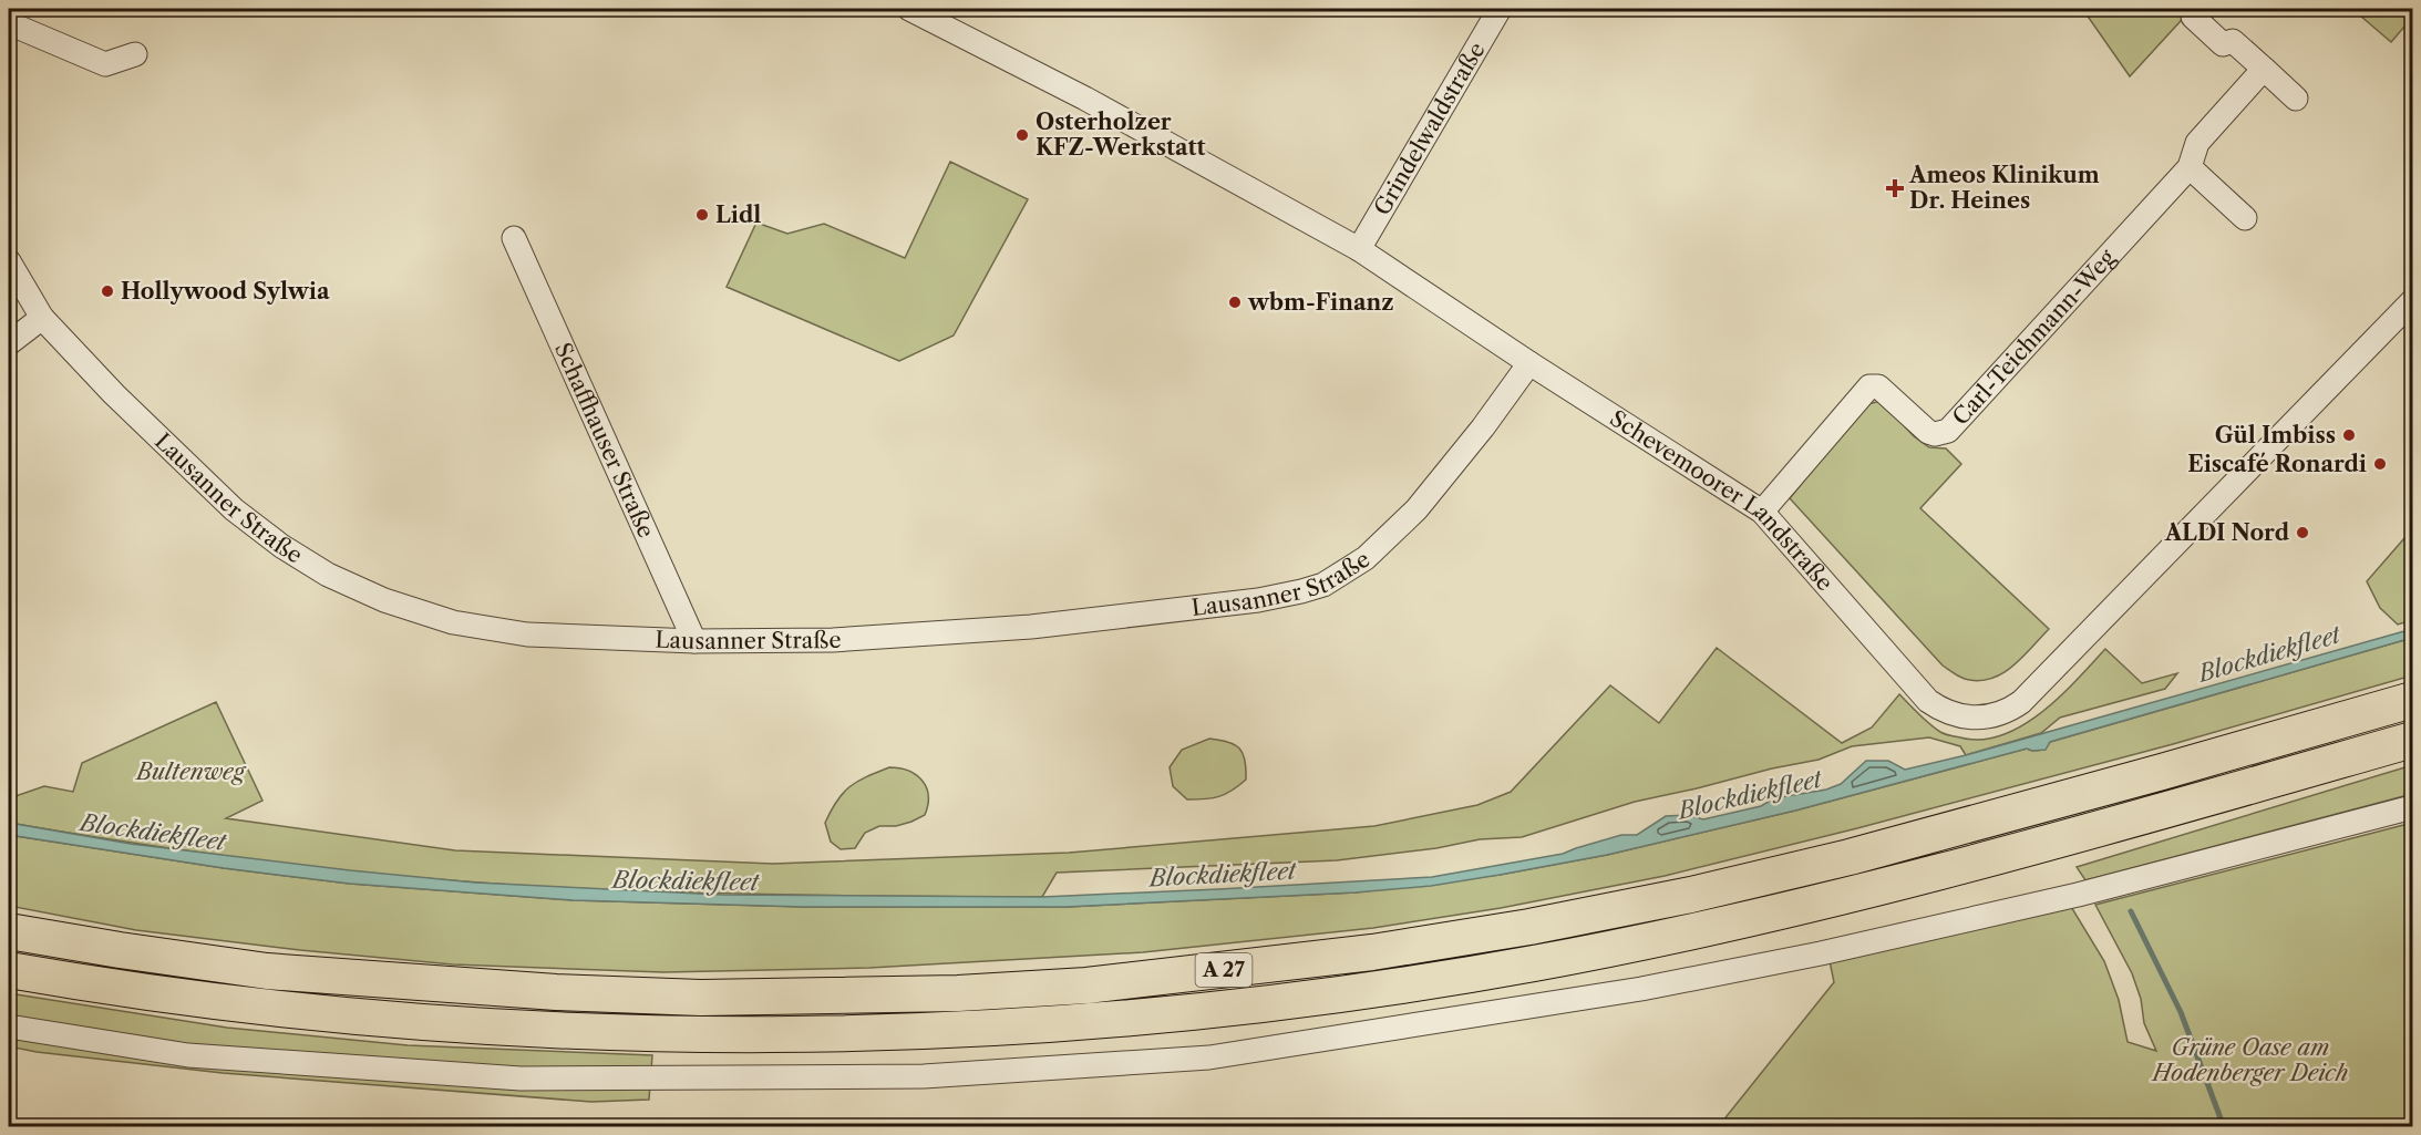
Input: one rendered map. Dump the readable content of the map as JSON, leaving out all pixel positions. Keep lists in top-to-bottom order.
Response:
{
  "streets": {
    "highway": ["A 27"],
    "street": [
      "Grindelwaldstraße",
      "Carl-Teichmann-Weg",
      "Schaffhauser Straße",
      "Lausanner Straße",
      "Schevemoorer Landstraße"
    ]
  },
  "crossings": [
    ["Grindelwaldstraße", "Schevemoorer Landstraße"],
    ["Carl-Teichmann-Weg", "Schevemoorer Landstraße"],
    ["Schaffhauser Straße", "Lausanner Straße"],
    ["Lausanner Straße", "Schevemoorer Landstraße"]
  ],
  "water": ["Blockdiekfleet"],
  "parks": ["Bultenweg", "Grüne Oase am Hodenberger Deich"],
  "places": {
    "other": [
      "Osterholzer KFZ-Werkstatt",
      "Lidl",
      "Hollywood Sylwia",
      "wbm-Finanz",
      "Gül Imbiss",
      "Eiscafé Ronardi",
      "ALDI Nord"
    ],
    "health": ["Ameos Klinikum Dr. Heines"]
  }
}
